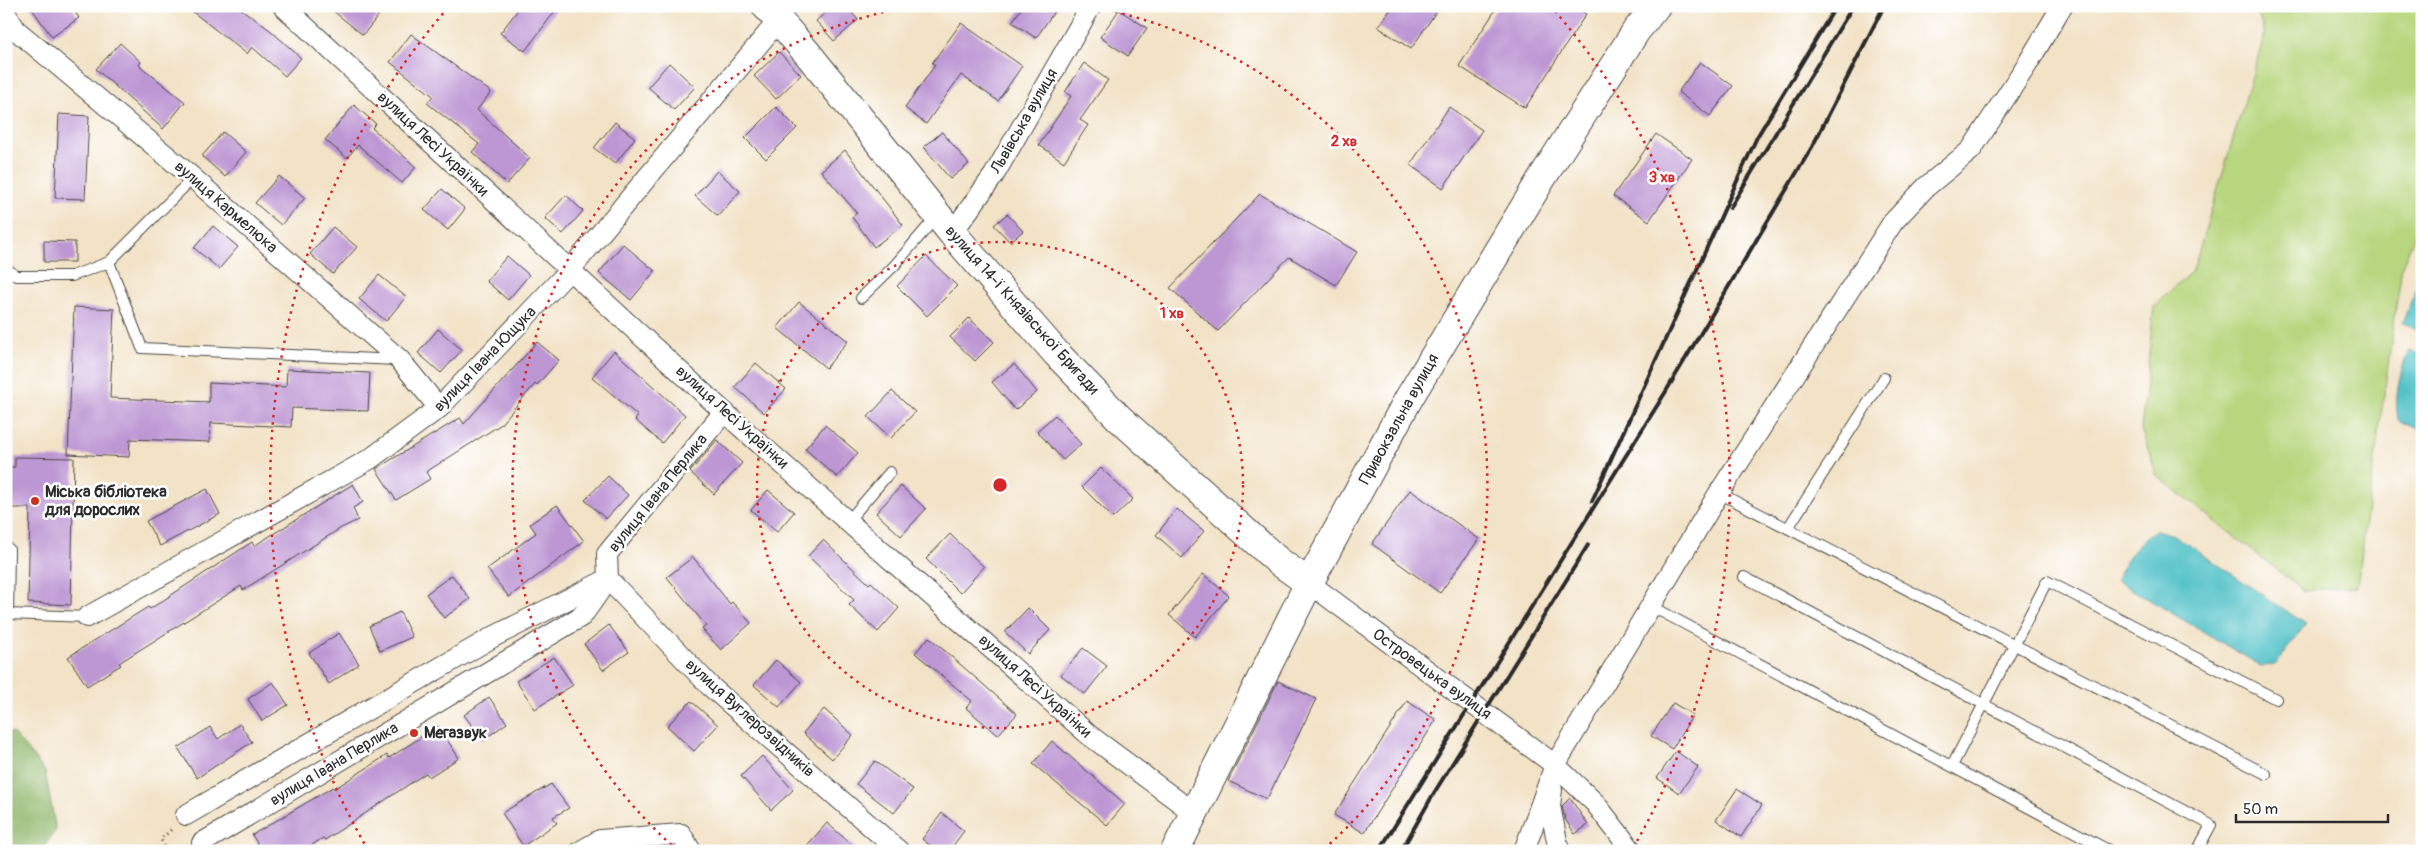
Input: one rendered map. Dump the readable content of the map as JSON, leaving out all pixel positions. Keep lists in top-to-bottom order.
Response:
{
  "streets": {
    "street": [
      "Львівська вулиця",
      "вулиця Лесі Українки",
      "вулиця Кармелюка",
      "вулиця 14-ї Князівської Бригади",
      "вулиця Івана Ющука",
      "Привокзальна вулиця",
      "вулиця Івана Перлика",
      "Островецька вулиця",
      "вулиця Вуглерозвідників"
    ]
  },
  "crossings": [
    ["Львівська вулиця", "вулиця 14-ї Князівської Бригади"],
    ["вулиця Лесі Українки", "вулиця Івана Ющука"],
    ["вулиця Лесі Українки", "Привокзальна вулиця"],
    ["вулиця Лесі Українки", "вулиця Івана Перлика"],
    ["вулиця Кармелюка", "вулиця Івана Ющука"],
    ["вулиця 14-ї Князівської Бригади", "вулиця Івана Ющука"],
    ["вулиця 14-ї Князівської Бригади", "Привокзальна вулиця"],
    ["вулиця 14-ї Князівської Бригади", "Островецька вулиця"],
    ["Привокзальна вулиця", "Островецька вулиця"],
    ["вулиця Івана Перлика", "вулиця Вуглерозвідників"]
  ],
  "places": ["Міська бібліотека для дорослих", "Мегазвук"],
  "scale_bar": "50 m",
  "rings": ["2 хв", "3 хв", "1 хв"]
}
